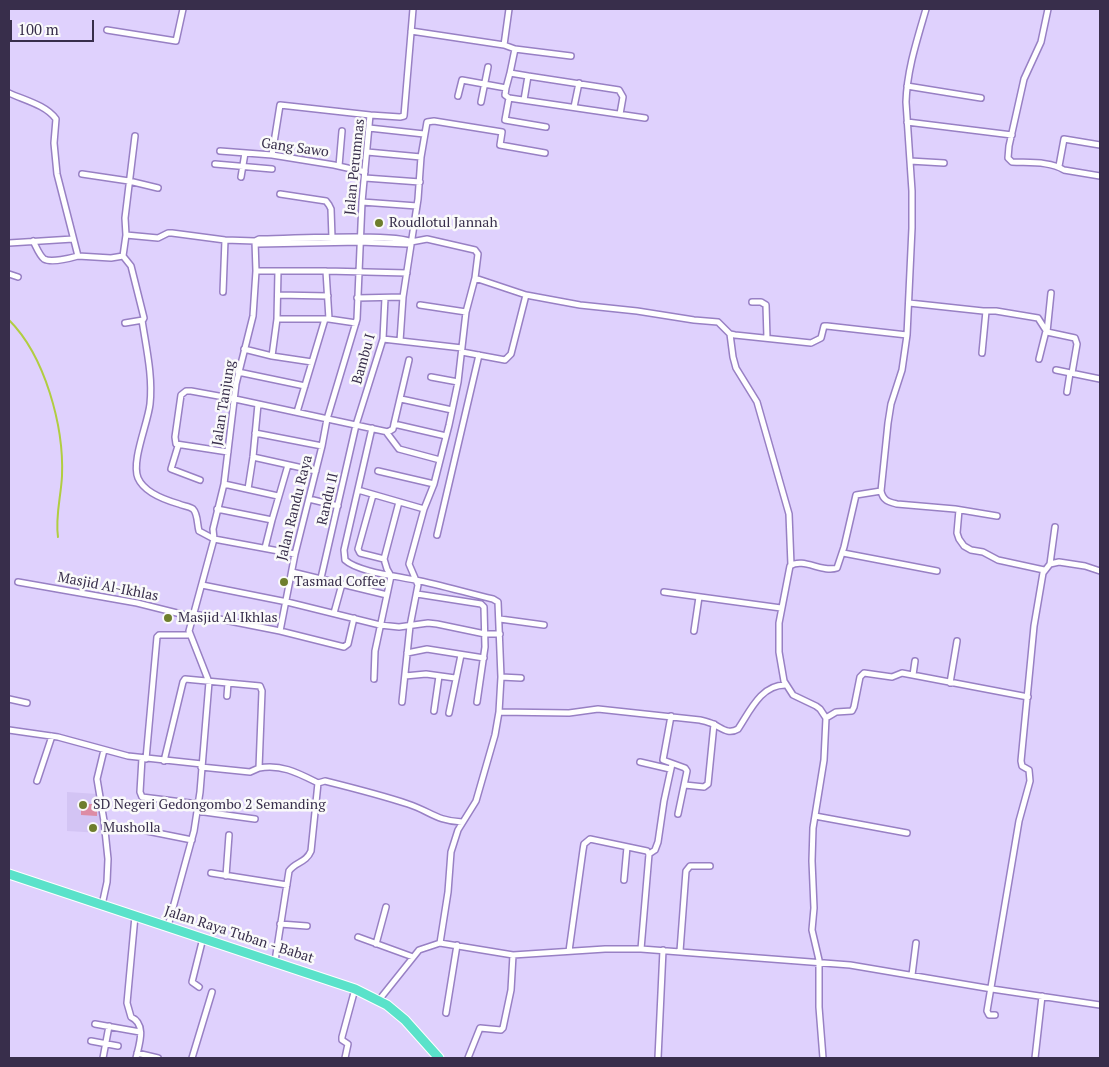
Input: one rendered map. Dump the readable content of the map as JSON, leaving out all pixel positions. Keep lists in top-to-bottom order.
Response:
{
  "streets": {
    "highway": ["Jalan Raya Tuban - Babat"],
    "street": [
      "Gang Sawo",
      "Jalan Perumnas",
      "Bambu I",
      "Jalan Tanjung",
      "Randu II",
      "Jalan Randu Raya",
      "Masjid Al-Ikhlas"
    ]
  },
  "crossings": [
    ["Gang Sawo", "Jalan Perumnas"],
    ["Jalan Perumnas", "Jalan Randu Raya"],
    ["Bambu I", "Randu II"],
    ["Jalan Tanjung", "Masjid Al-Ikhlas"],
    ["Jalan Randu Raya", "Masjid Al-Ikhlas"]
  ],
  "places": [
    "Roudlotul Jannah",
    "Tasmad Coffee",
    "Masjid Al Ikhlas",
    "SD Negeri Gedongombo 2 Semanding",
    "Musholla"
  ],
  "scale_bar": "100 m"
}
